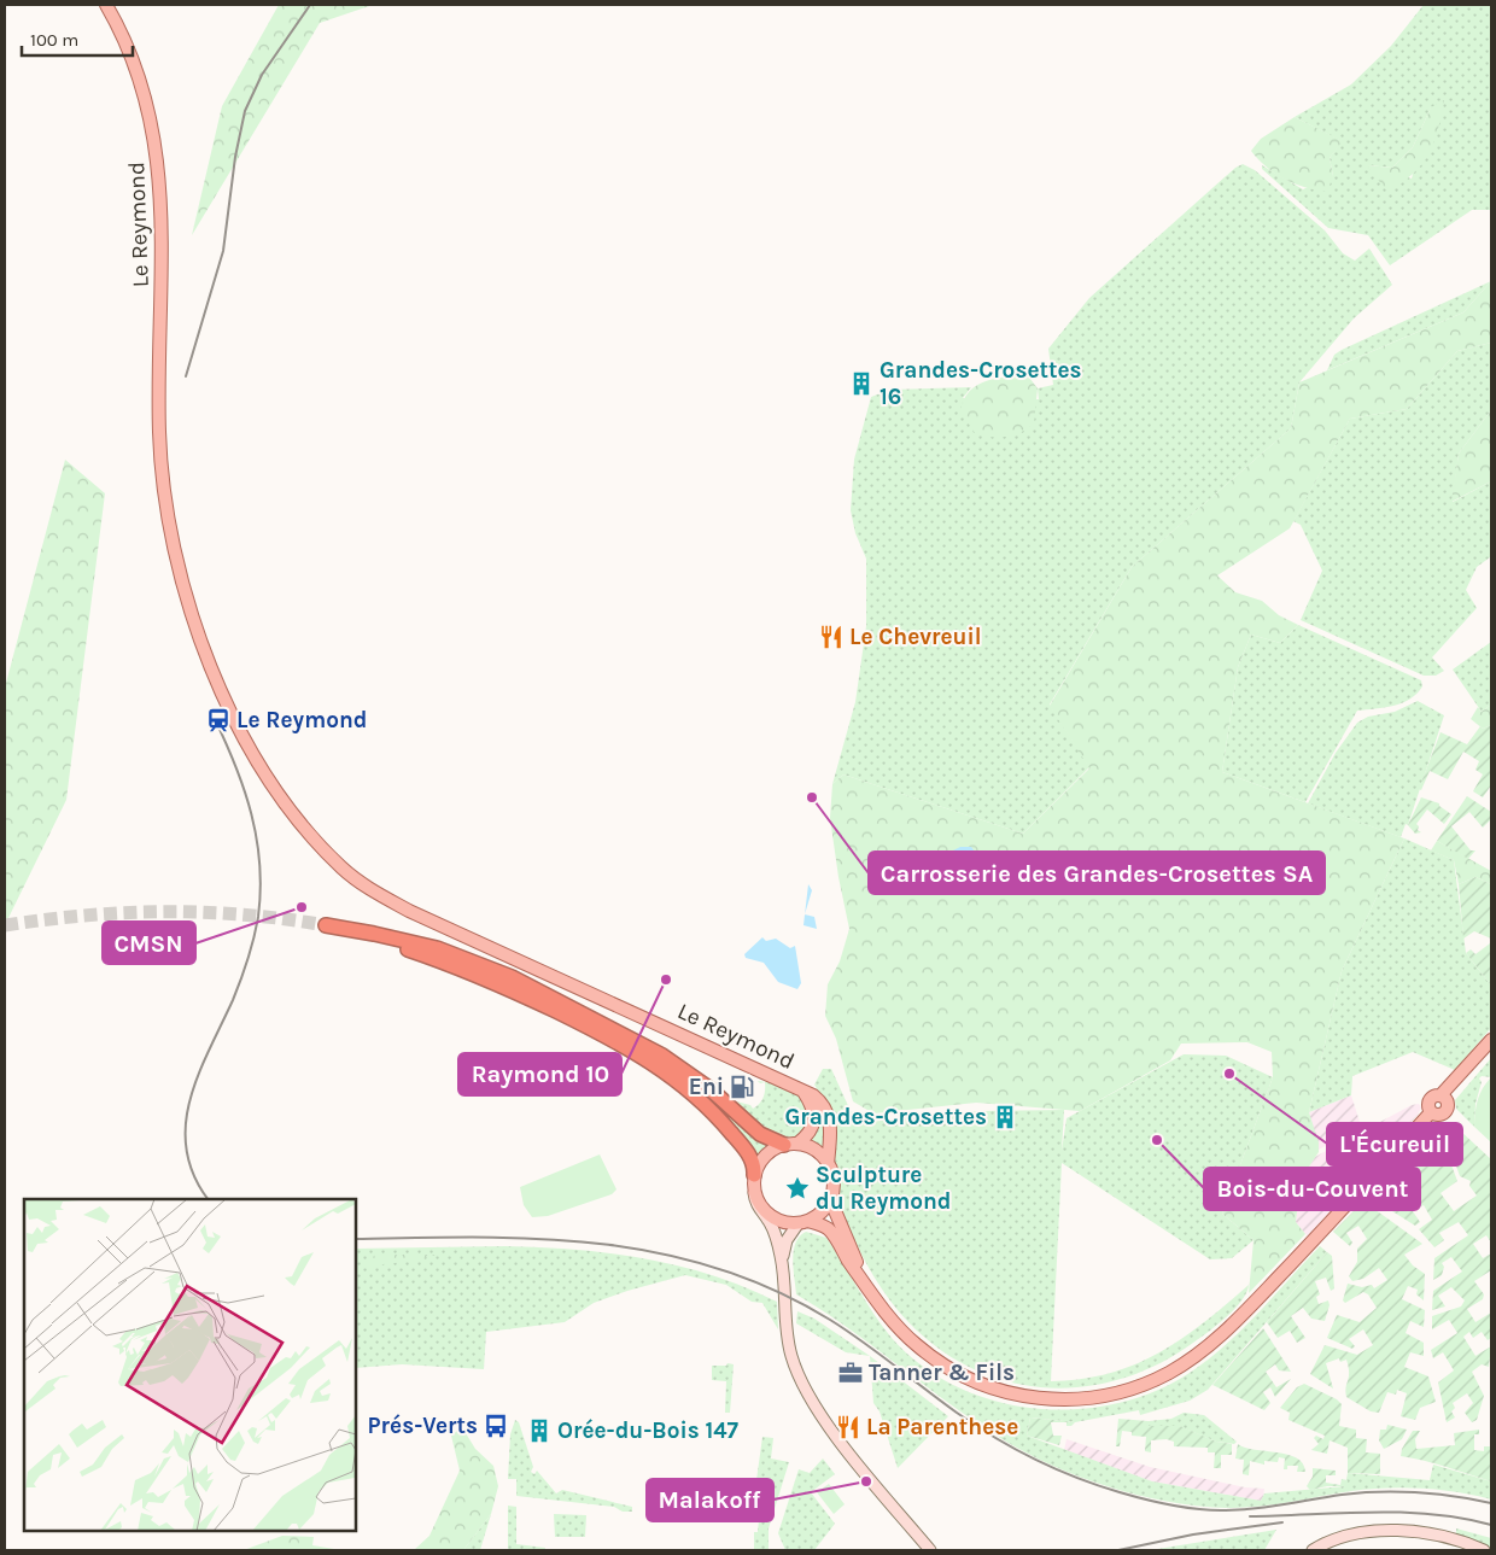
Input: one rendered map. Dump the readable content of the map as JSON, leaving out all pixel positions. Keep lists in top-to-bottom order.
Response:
{
  "streets": {
    "main road": ["Le Reymond"]
  },
  "places": {
    "building": ["Grandes-Crosettes 16", "Grandes-Crosettes", "Orée-du-Bois 147"],
    "restaurant": ["Le Chevreuil", "La Parenthese"],
    "station": ["Le Reymond"],
    "other": [
      "Carrosserie des Grandes-Crosettes SA",
      "CMSN",
      "Raymond 10",
      "L'Écureuil",
      "Bois-du-Couvent",
      "Malakoff"
    ],
    "fuel station": ["Eni"],
    "place": ["Sculpture du Reymond"],
    "office": ["Tanner & Fils"],
    "bus stop": ["Prés-Verts"]
  },
  "scale_bar": "100 m"
}
